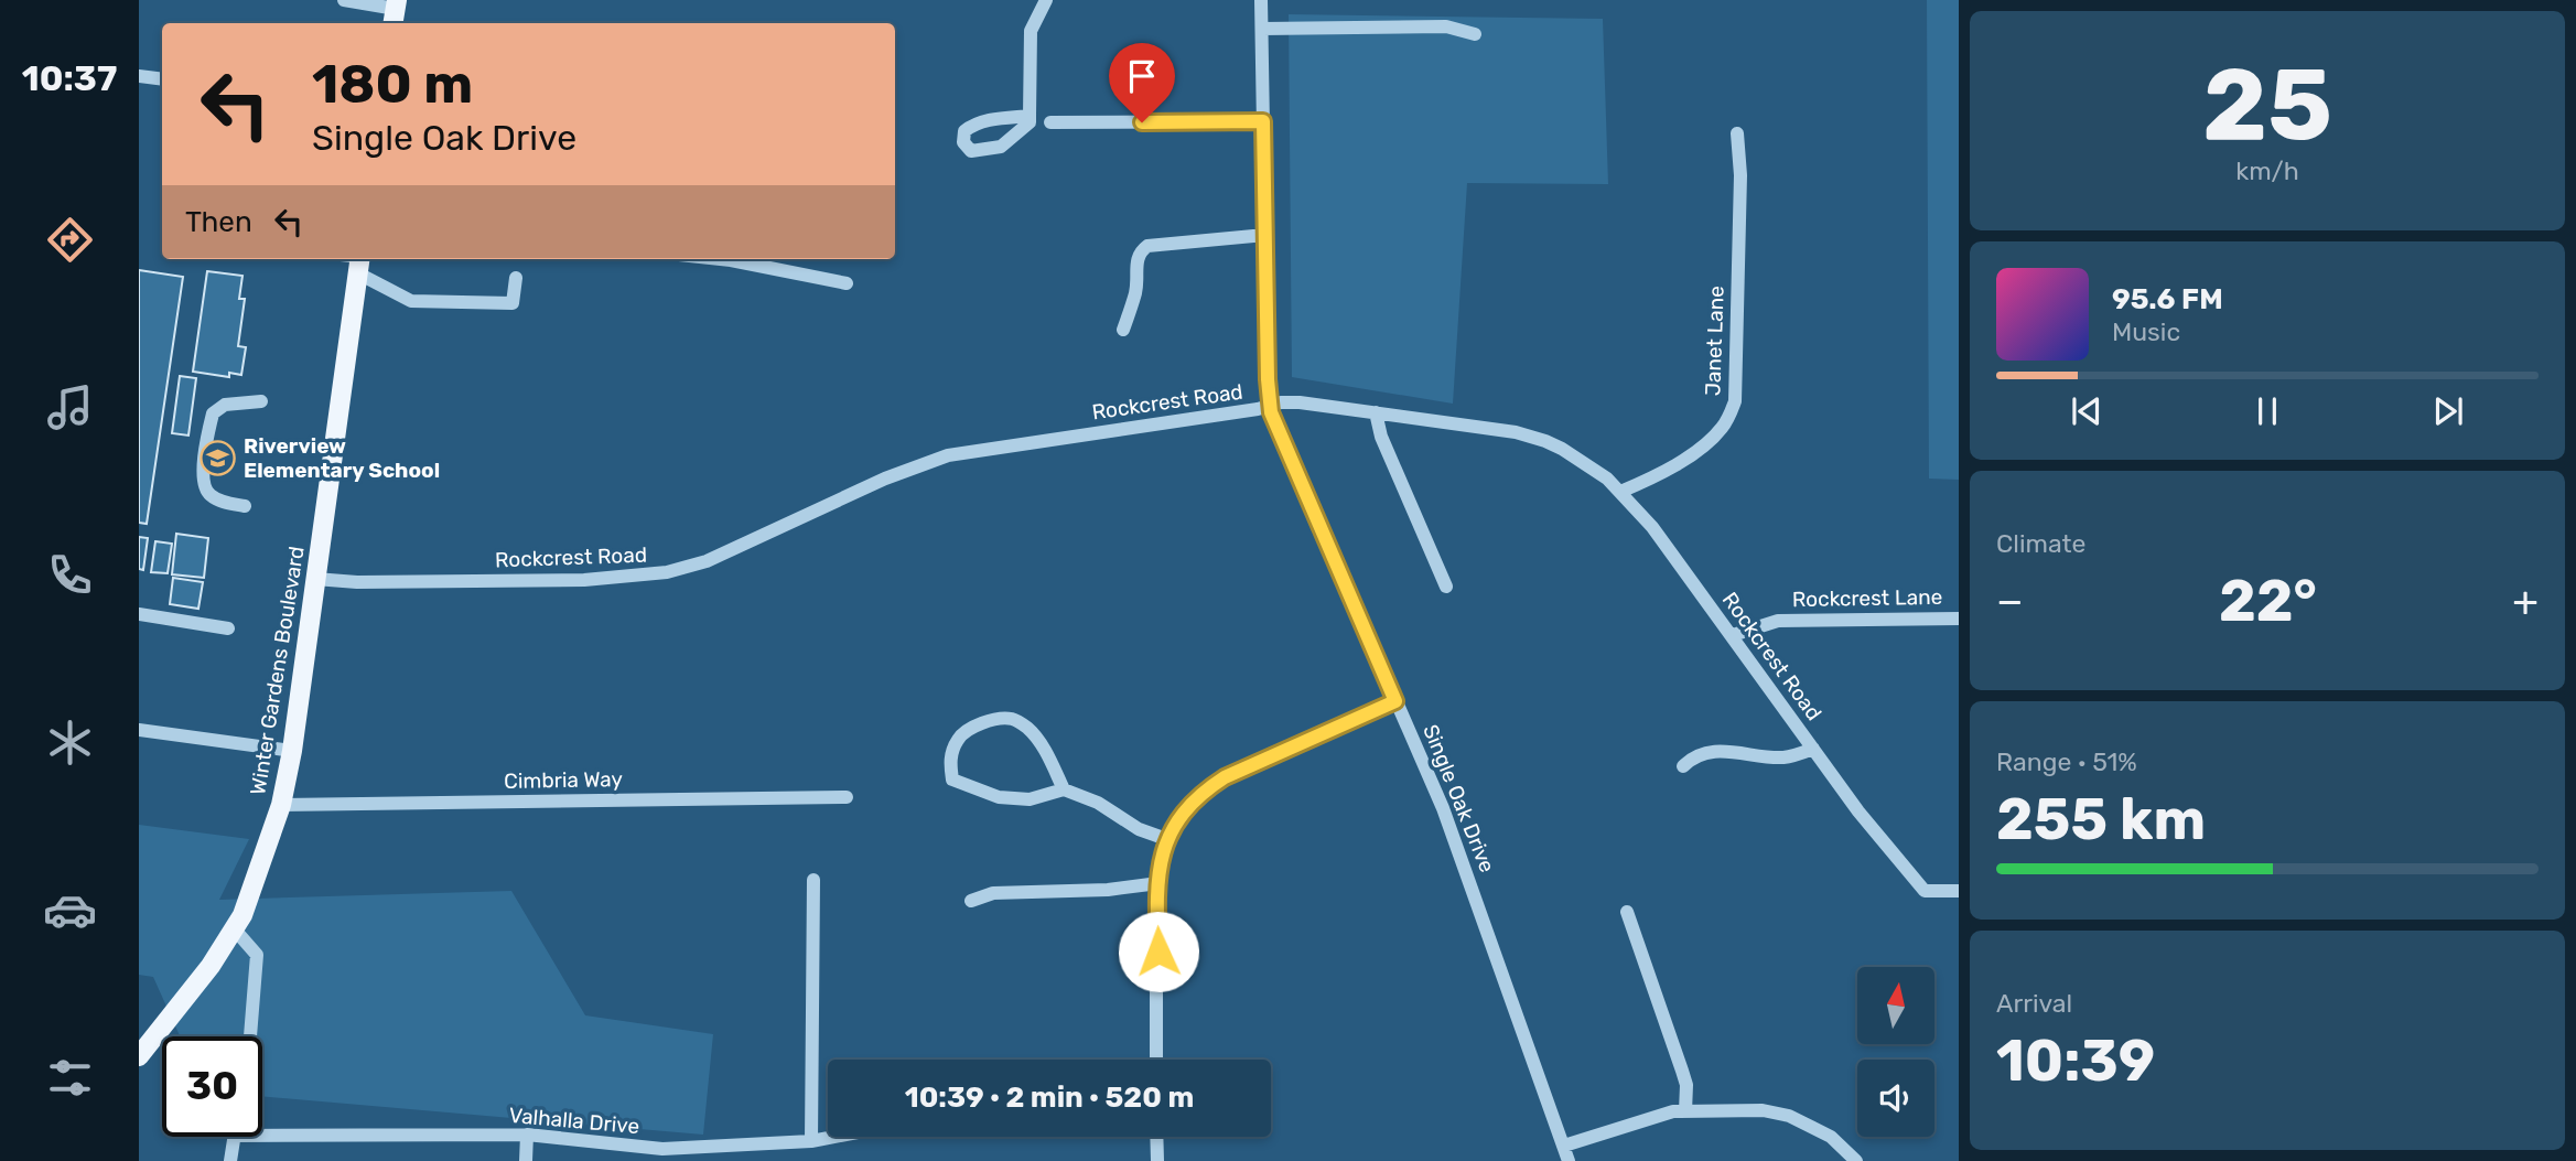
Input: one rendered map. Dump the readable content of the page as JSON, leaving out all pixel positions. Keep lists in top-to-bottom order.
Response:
{
  "streets": {
    "main road": ["Winter Gardens Boulevard"],
    "street": [
      "Janet Lane",
      "Rockcrest Road",
      "Rockcrest Lane",
      "Cimbria Way",
      "Single Oak Drive",
      "Valhalla Drive"
    ]
  },
  "crossings": [
    ["Janet Lane", "Rockcrest Road"],
    ["Rockcrest Road", "Rockcrest Lane"],
    ["Rockcrest Road", "Winter Gardens Boulevard"],
    ["Rockcrest Road", "Single Oak Drive"],
    ["Winter Gardens Boulevard", "Cimbria Way"]
  ],
  "places": {
    "school or university": ["Riverview Elementary School"]
  },
  "north": "top",
  "page": {
    "tabs": "10:37",
    "tile": [
      ["25", "km/h"],
      "Climate",
      ["Range · 51%", "255 km"],
      ["Arrival", "10:39"]
    ],
    "turn": ["180 m", "Single Oak Drive"],
    "then": "Then",
    "song": ["95.6 FM", "Music"],
    "heat": ["−", "22°", "+"],
    "limit": "30",
    "trip": "10:39 · 2 min · 520 m"
  }
}
